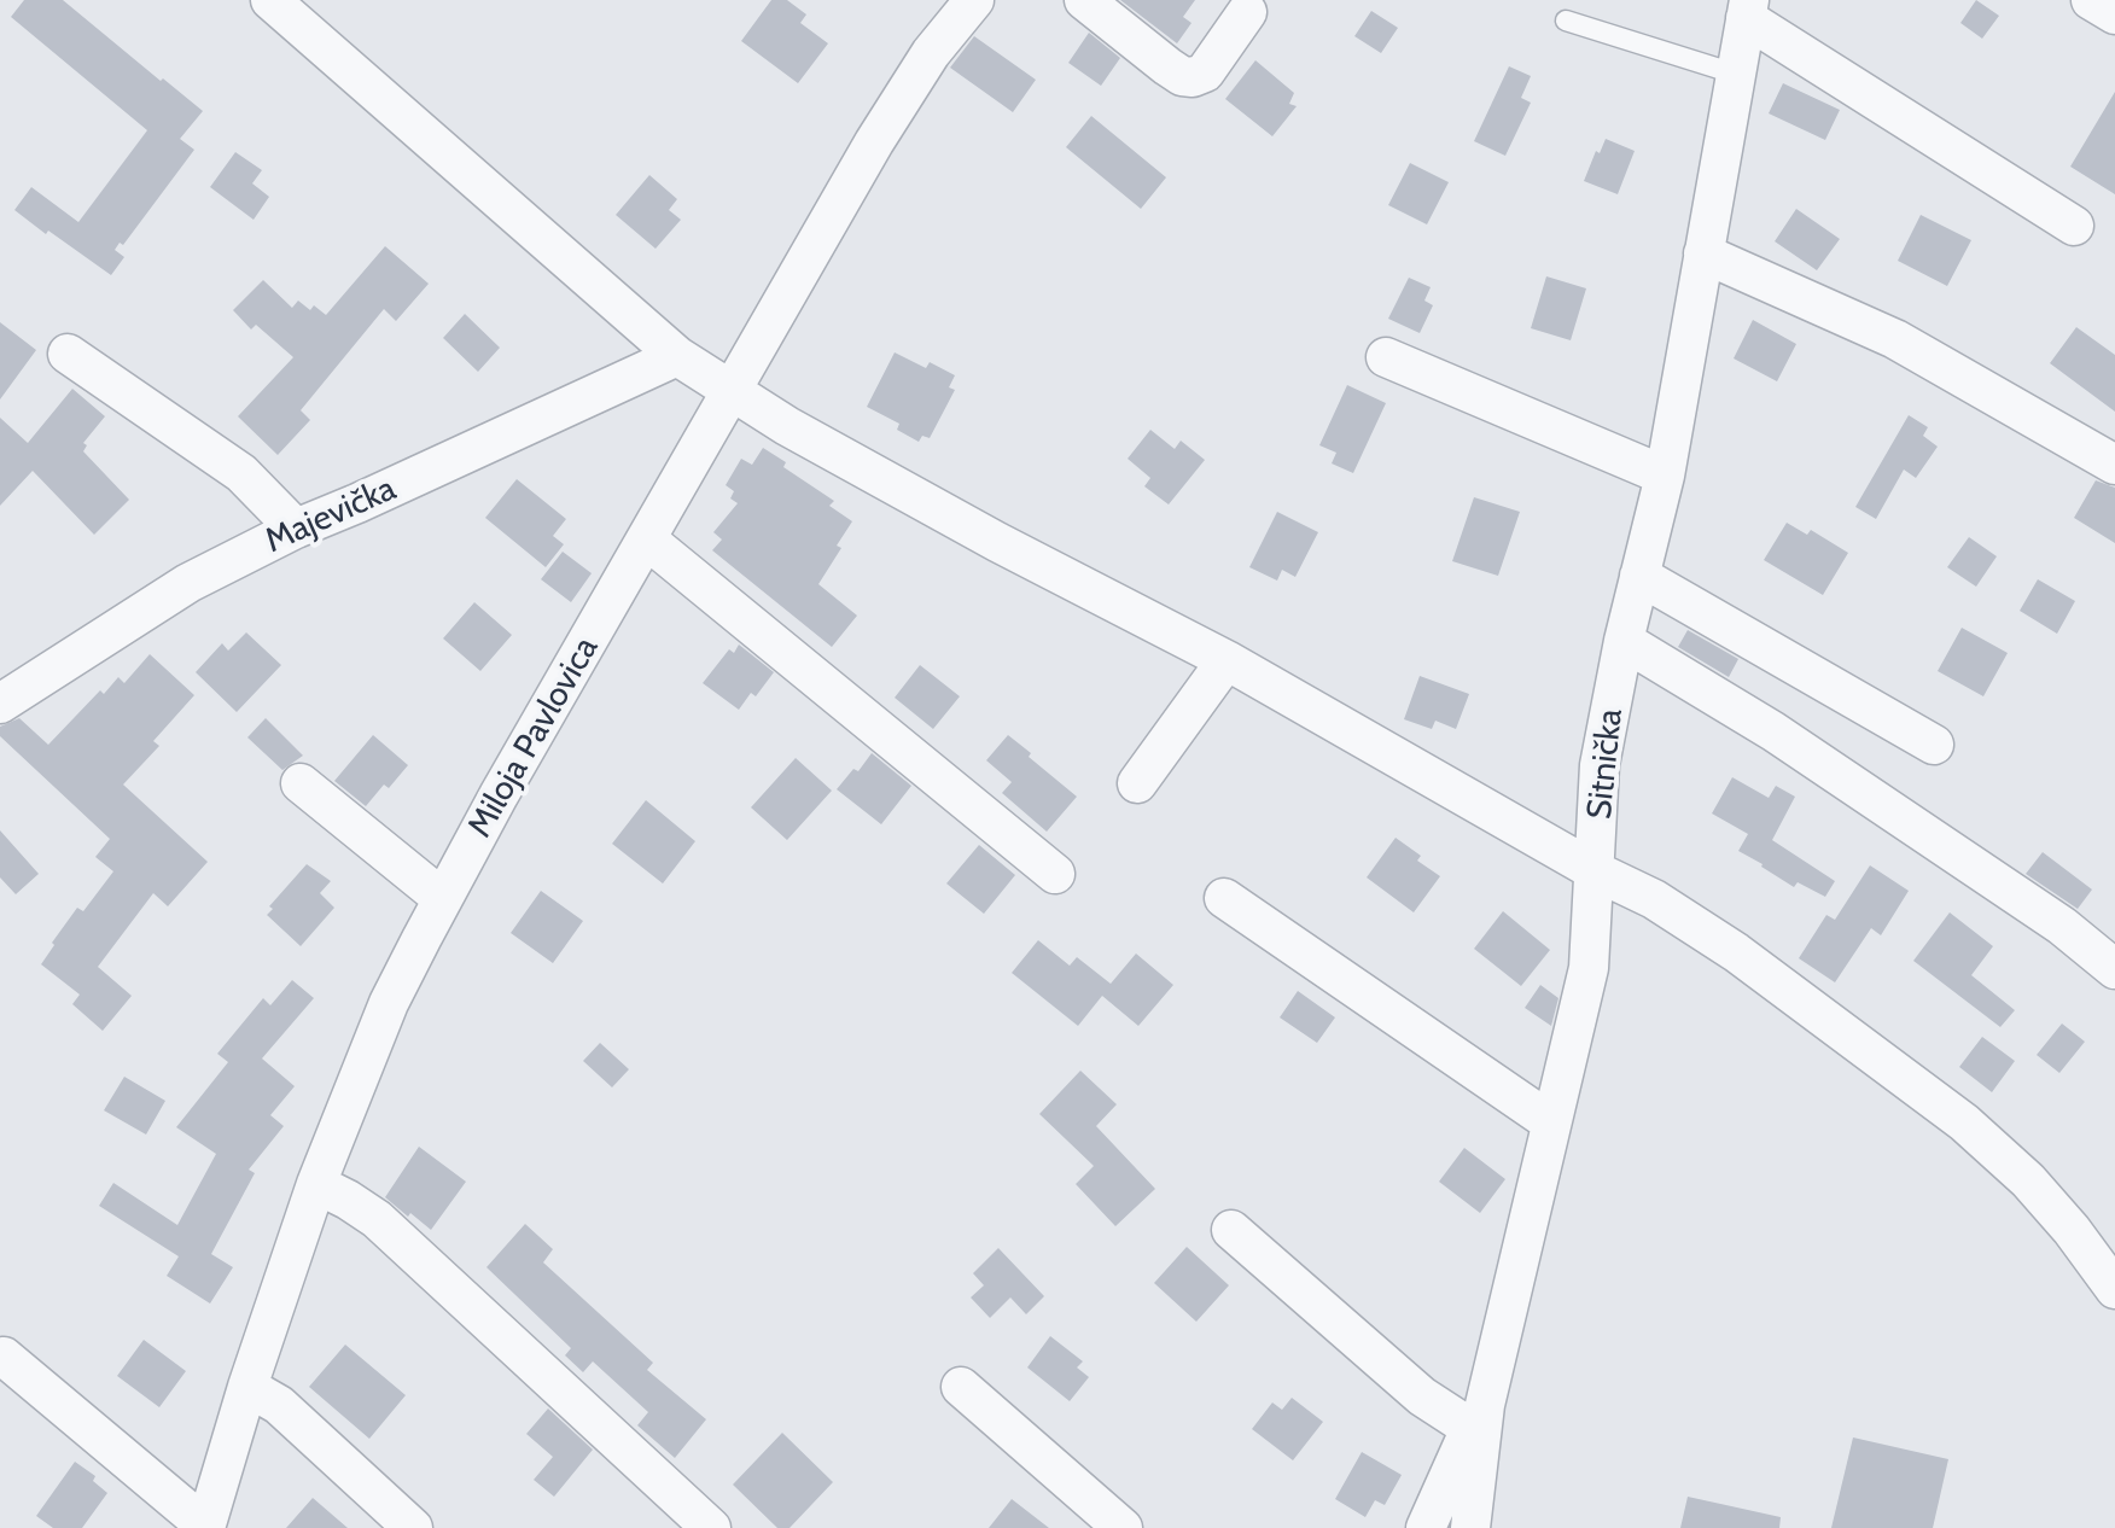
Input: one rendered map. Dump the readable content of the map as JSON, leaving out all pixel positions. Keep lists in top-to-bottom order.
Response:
{
  "streets": {
    "street": ["Majevička", "Miloja Pavlovica", "Sitnička"]
  }
}
